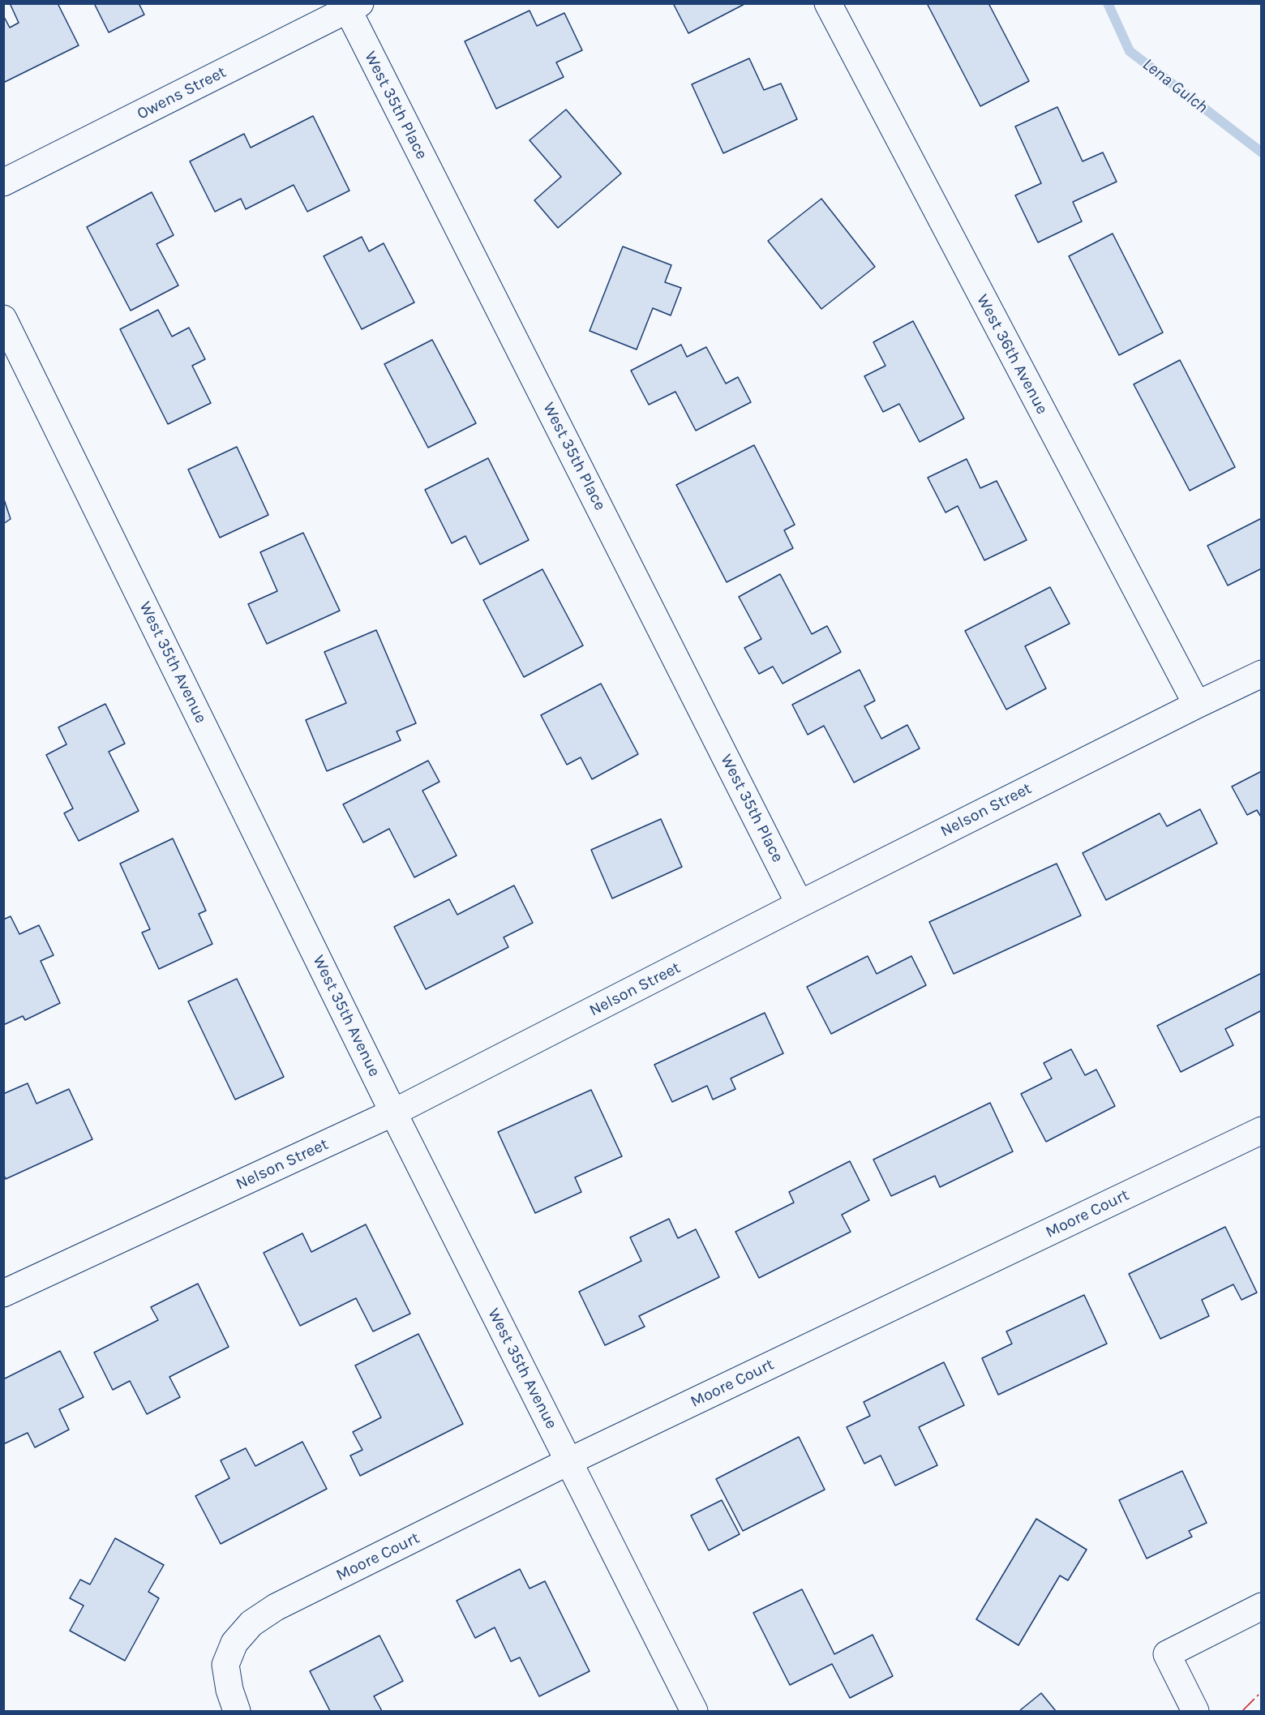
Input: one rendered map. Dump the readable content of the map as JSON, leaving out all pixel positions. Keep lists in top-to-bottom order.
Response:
{
  "streets": {
    "street": [
      "Owens Street",
      "West 35th Place",
      "West 36th Avenue",
      "West 35th Avenue",
      "Nelson Street",
      "Moore Court"
    ]
  },
  "crossings": [
    ["Owens Street", "West 35th Place"],
    ["West 35th Place", "Nelson Street"],
    ["West 36th Avenue", "Nelson Street"],
    ["West 35th Avenue", "Nelson Street"],
    ["West 35th Avenue", "Moore Court"]
  ],
  "water": ["Lena Gulch"]
}
